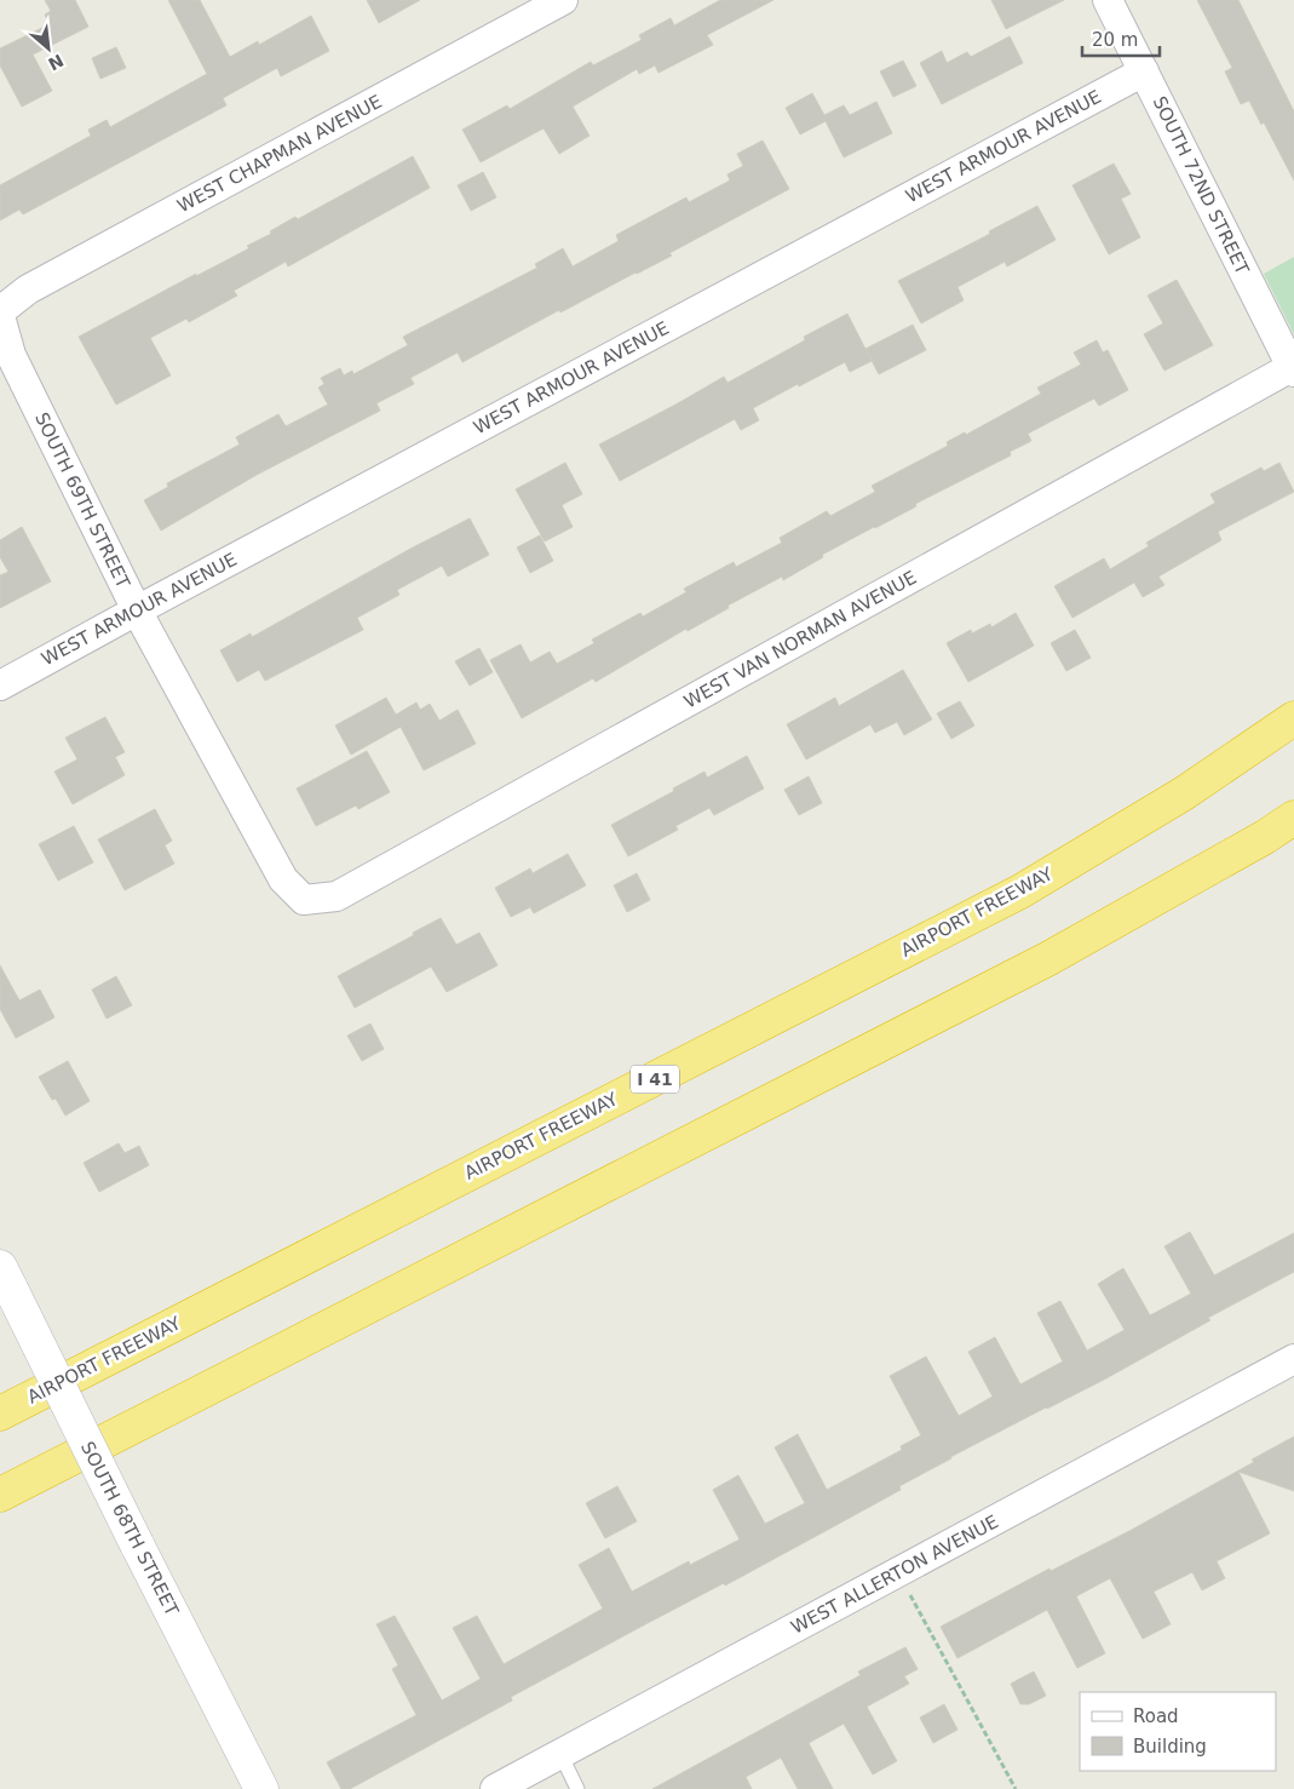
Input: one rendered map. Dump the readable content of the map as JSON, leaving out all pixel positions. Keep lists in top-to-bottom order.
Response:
{
  "streets": {
    "highway": ["AIRPORT FREEWAY", "I 41"],
    "street": [
      "WEST ARMOUR AVENUE",
      "WEST CHAPMAN AVENUE",
      "SOUTH 72ND STREET",
      "SOUTH 69TH STREET",
      "WEST VAN NORMAN AVENUE",
      "SOUTH 68TH STREET",
      "WEST ALLERTON AVENUE"
    ]
  },
  "crossings": [
    ["WEST ARMOUR AVENUE", "SOUTH 72ND STREET"],
    ["WEST ARMOUR AVENUE", "SOUTH 69TH STREET"],
    ["WEST CHAPMAN AVENUE", "SOUTH 69TH STREET"],
    ["SOUTH 72ND STREET", "WEST VAN NORMAN AVENUE"],
    ["SOUTH 69TH STREET", "WEST VAN NORMAN AVENUE"]
  ],
  "legend": ["Road", "Building"],
  "scale_bar": "20 m",
  "north": "bottom right"
}
